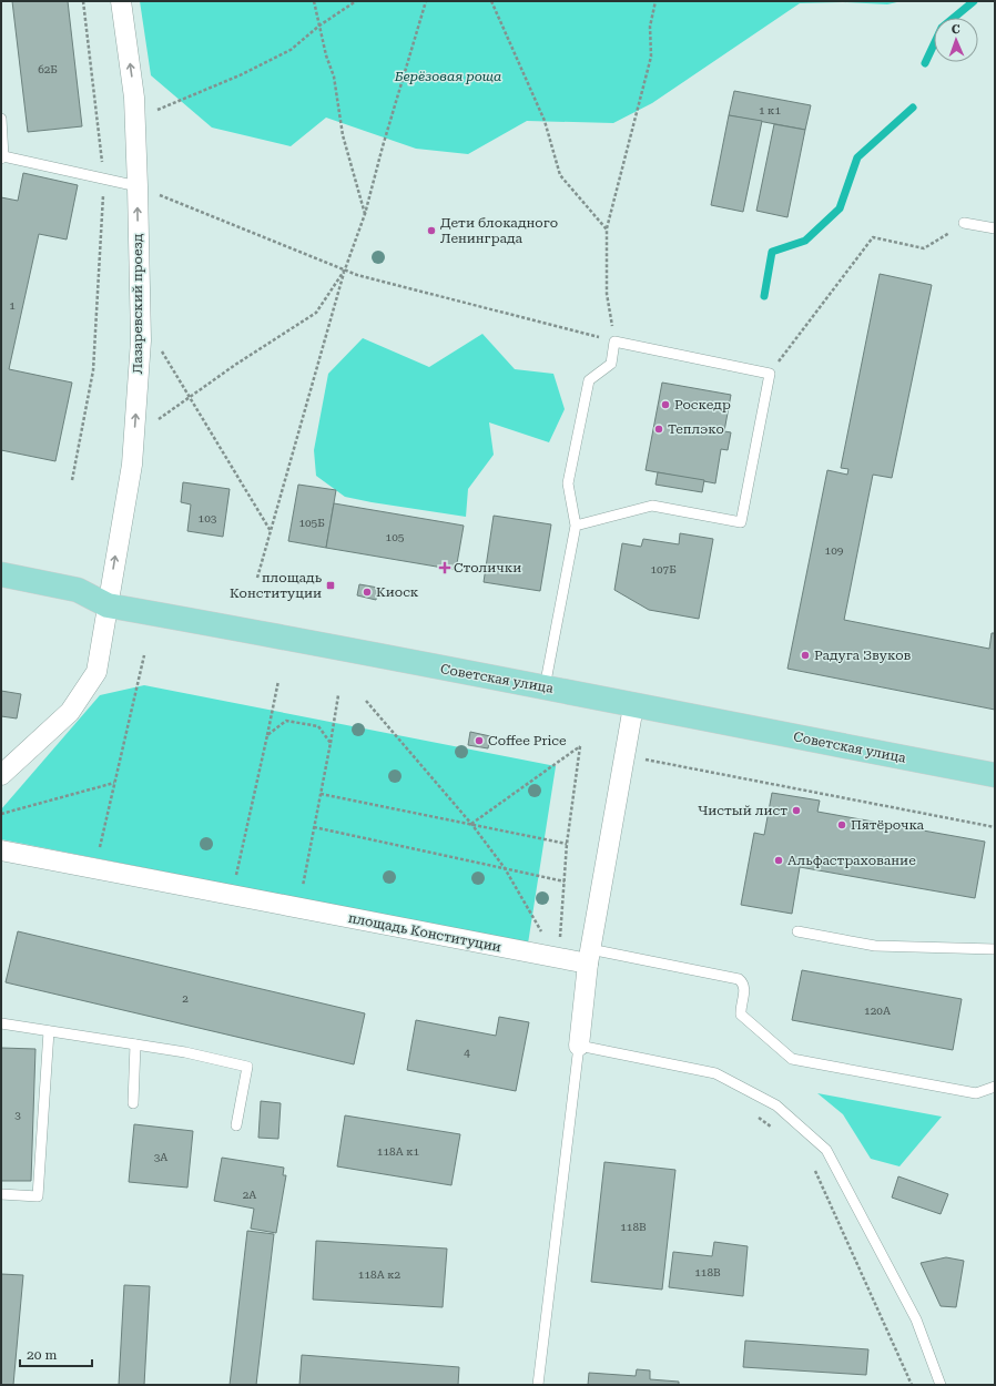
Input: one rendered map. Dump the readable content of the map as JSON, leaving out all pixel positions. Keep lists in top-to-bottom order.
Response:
{
  "streets": {
    "main road": ["Советская улица"],
    "street": ["Лазаревский проезд", "площадь Конституции"]
  },
  "crossings": [
    ["Лазаревский проезд", "Советская улица"]
  ],
  "one_way": ["Лазаревский проезд"],
  "parks": ["Берёзовая роща"],
  "places": {
    "other": [
      "Дети блокадного Ленинграда",
      "Роскедр",
      "Теплэко",
      "Киоск",
      "Радуга Звуков",
      "Coffee Price",
      "Чистый лист",
      "Пятёрочка",
      "Альфастрахование"
    ],
    "health": ["Столички"],
    "transit": ["площадь Конституции"]
  },
  "house_numbers": [
    "62Б",
    "1 к1",
    "1",
    "103",
    "105Б",
    "105",
    "109",
    "107Б",
    "2",
    "120А",
    "4",
    "3",
    "118А к1",
    "3А",
    "2А",
    "118В",
    "118В",
    "118А к2"
  ],
  "scale_bar": "20 m",
  "north": "top"
}
